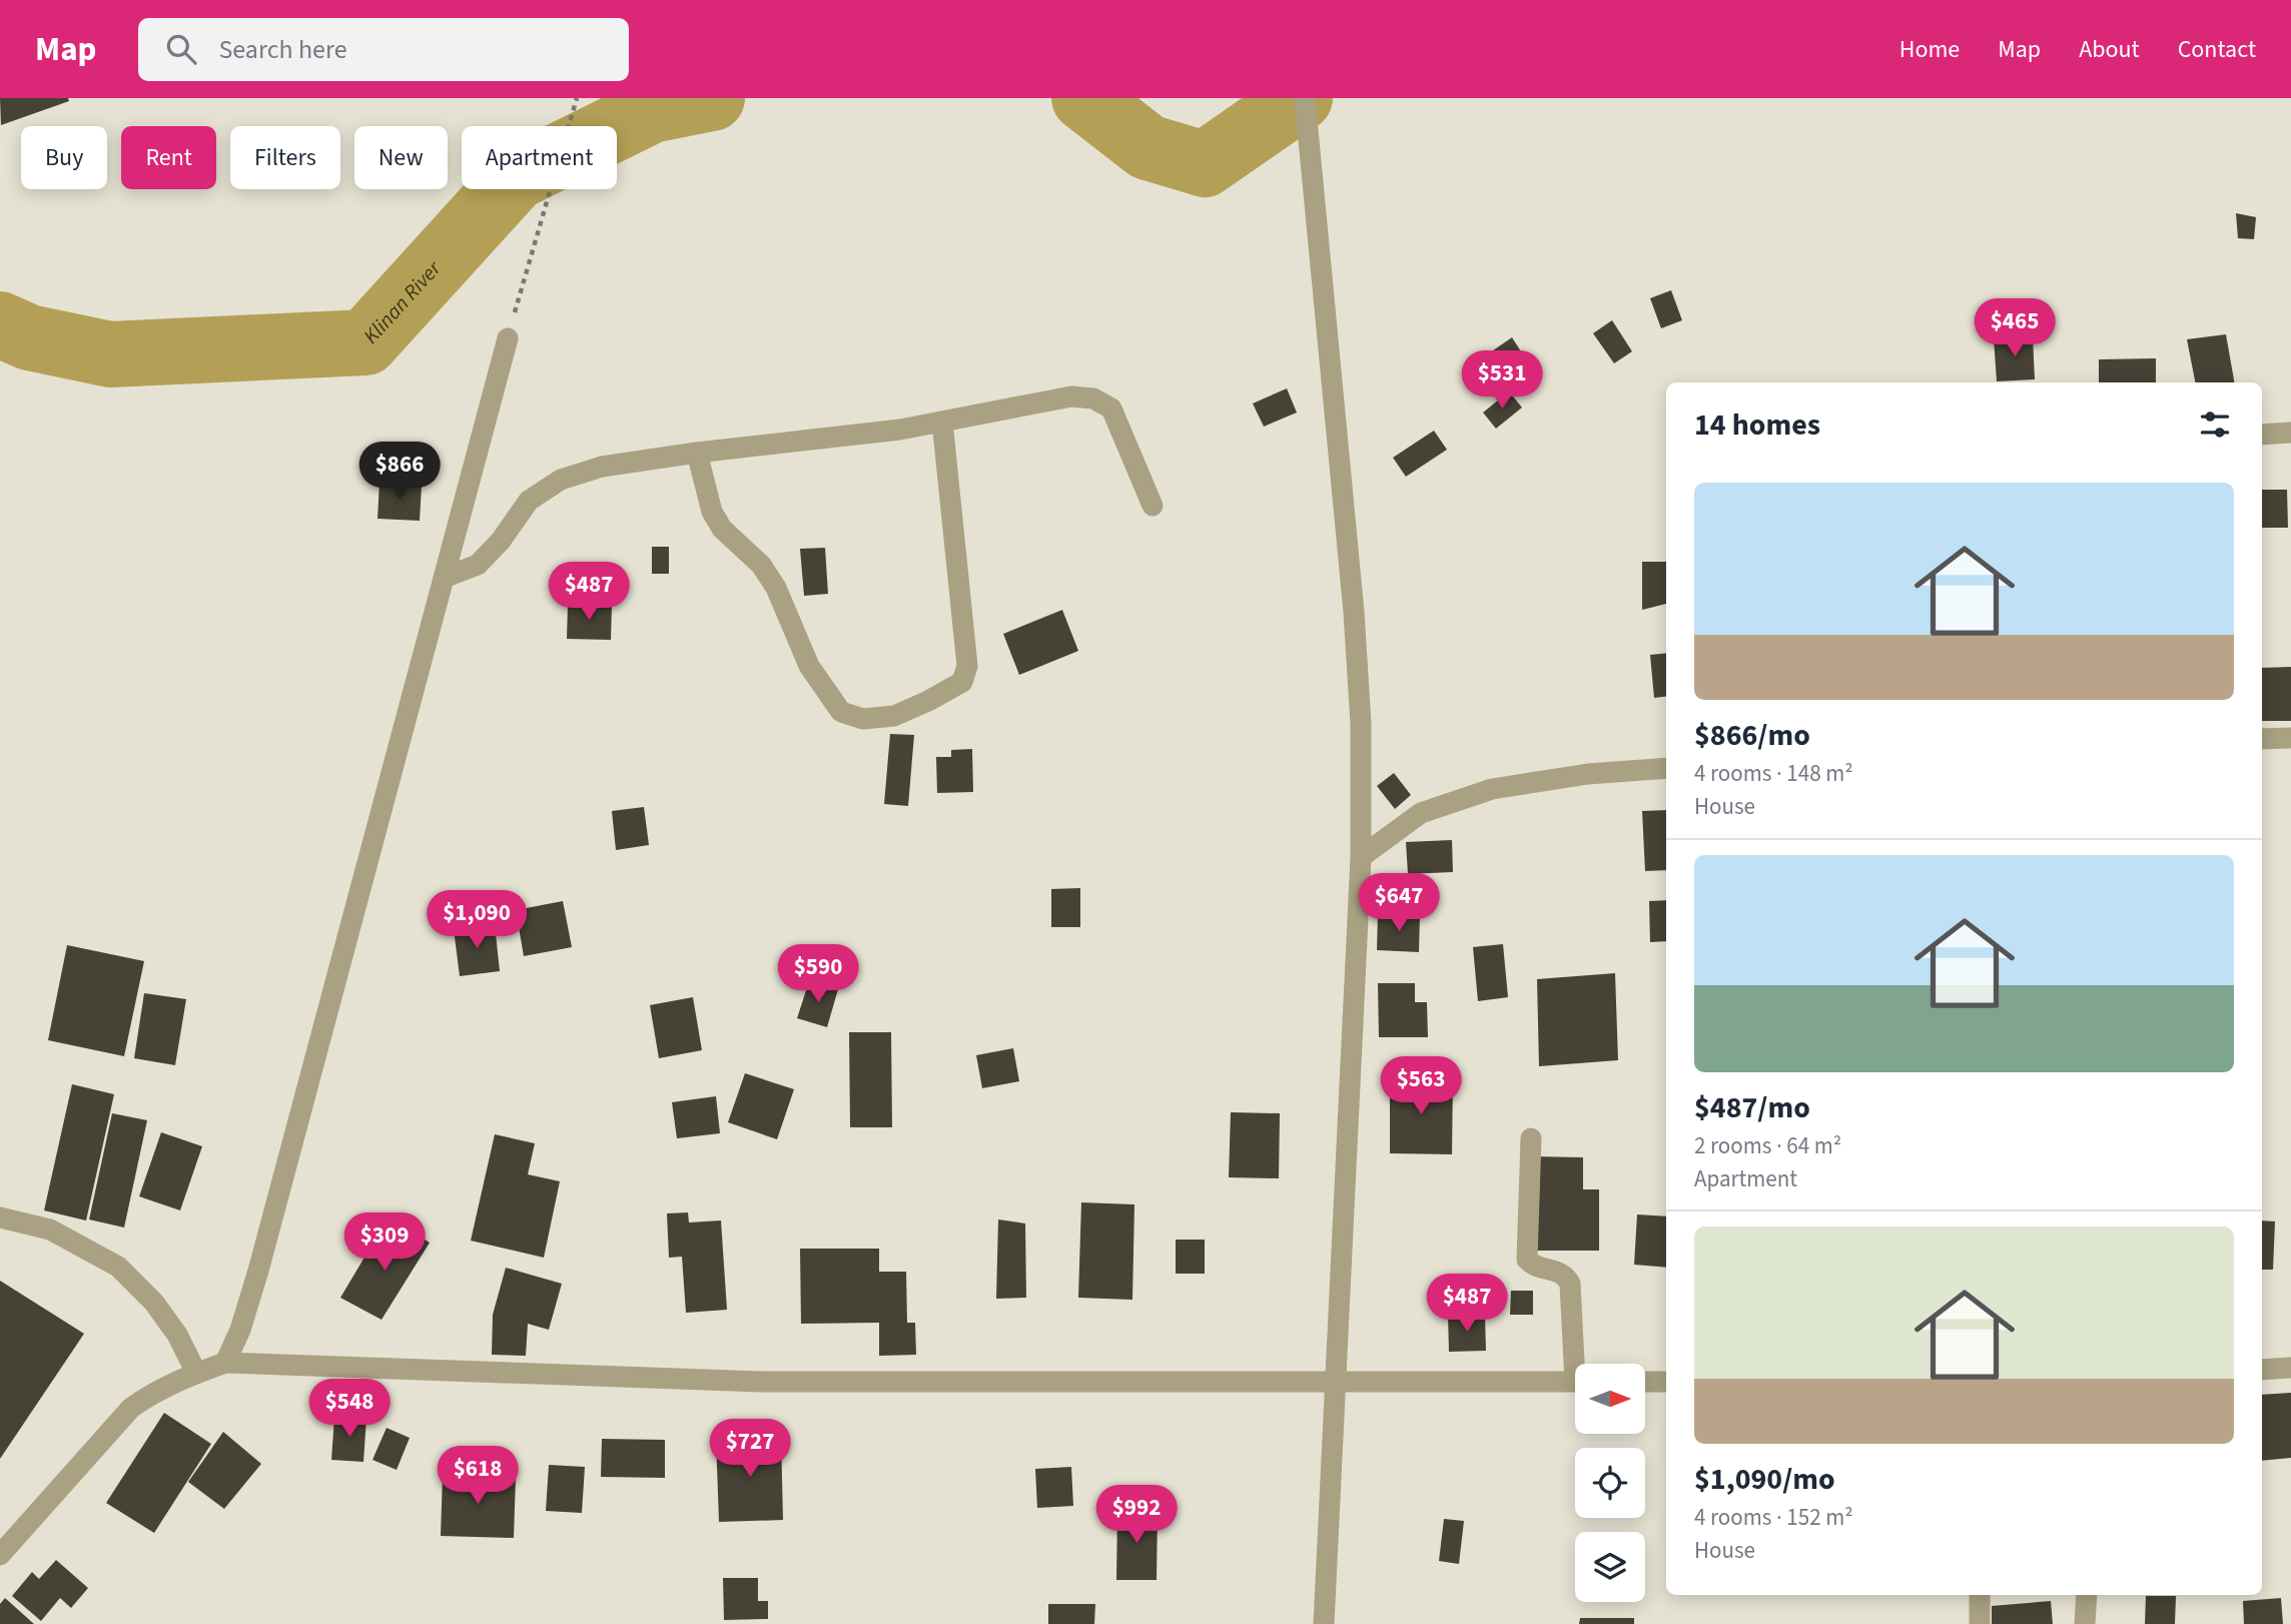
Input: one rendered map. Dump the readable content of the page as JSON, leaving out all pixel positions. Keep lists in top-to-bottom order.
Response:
{
  "water": ["Klinan River"],
  "north": "right",
  "page": {
    "header": "Map",
    "search": "Search here",
    "nav": [
      "Home",
      "Map",
      "About",
      "Contact"
    ],
    "chip": [
      "Buy",
      "Rent",
      "Filters",
      "New",
      "Apartment"
    ],
    "price": [
      "$465",
      "$531",
      "$866",
      "$487",
      "$647",
      "$1,090",
      "$590",
      "$563",
      "$309",
      "$487",
      "$548",
      "$727",
      "$618",
      "$992"
    ],
    "heading": "14 homes",
    "list": [
      {
        "name": "$866/mo",
        "note": "4 rooms · 148 m² · House"
      },
      {
        "name": "$487/mo",
        "note": "2 rooms · 64 m² · Apartment"
      },
      {
        "name": "$1,090/mo",
        "note": "4 rooms · 152 m² · House"
      }
    ]
  }
}
